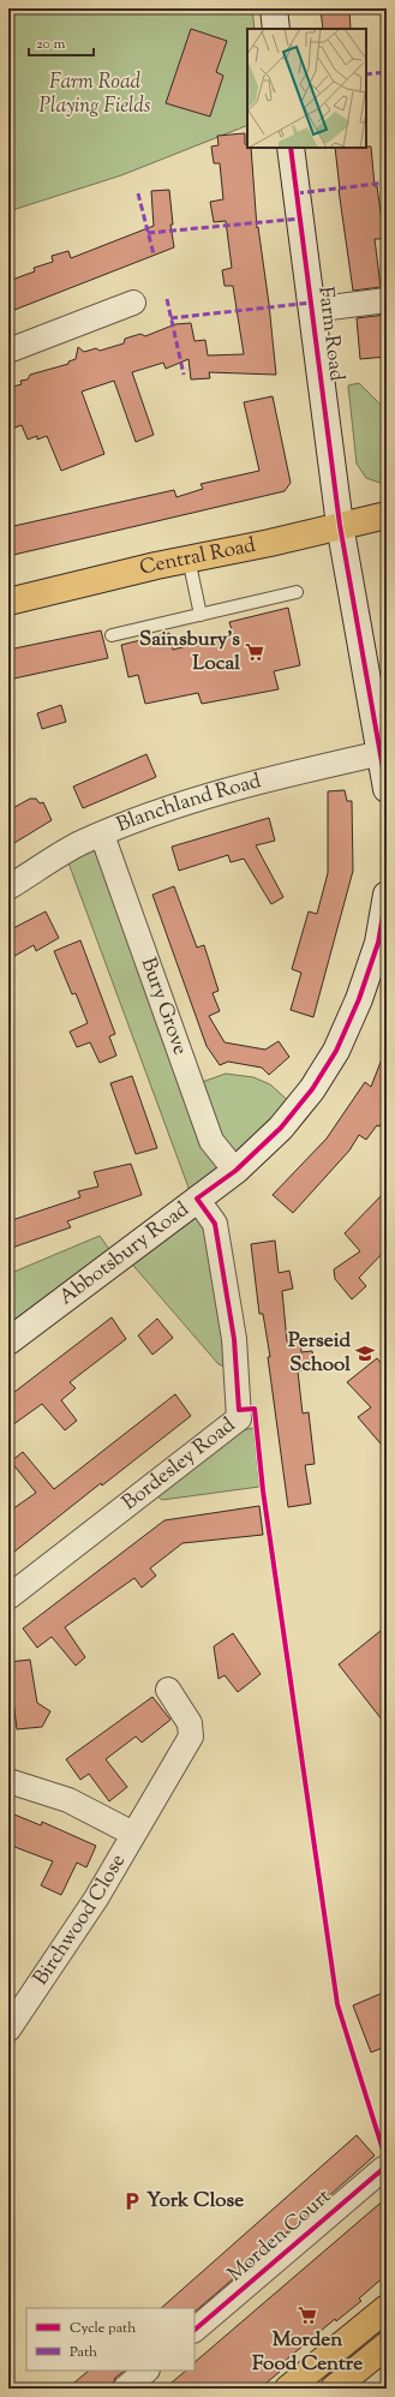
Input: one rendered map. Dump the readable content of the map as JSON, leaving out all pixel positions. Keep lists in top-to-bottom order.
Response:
{
  "streets": {
    "main road": ["Central Road"],
    "street": [
      "Farm Road",
      "Blanchland Road",
      "Bury Grove",
      "Abbotsbury Road",
      "Bordesley Road",
      "Birchwood Close",
      "Morden Court"
    ]
  },
  "crossings": [
    ["Farm Road", "Central Road"],
    ["Blanchland Road", "Bury Grove"],
    ["Bury Grove", "Abbotsbury Road"],
    ["Abbotsbury Road", "Bordesley Road"]
  ],
  "parks": ["Farm Road Playing Fields"],
  "places": {
    "supermarket": ["Sainsbury's Local", "Morden Food Centre"],
    "school or university": ["Perseid School"],
    "parking": ["York Close"]
  },
  "legend": ["Cycle path", "Path"],
  "scale_bar": "20 m"
}
